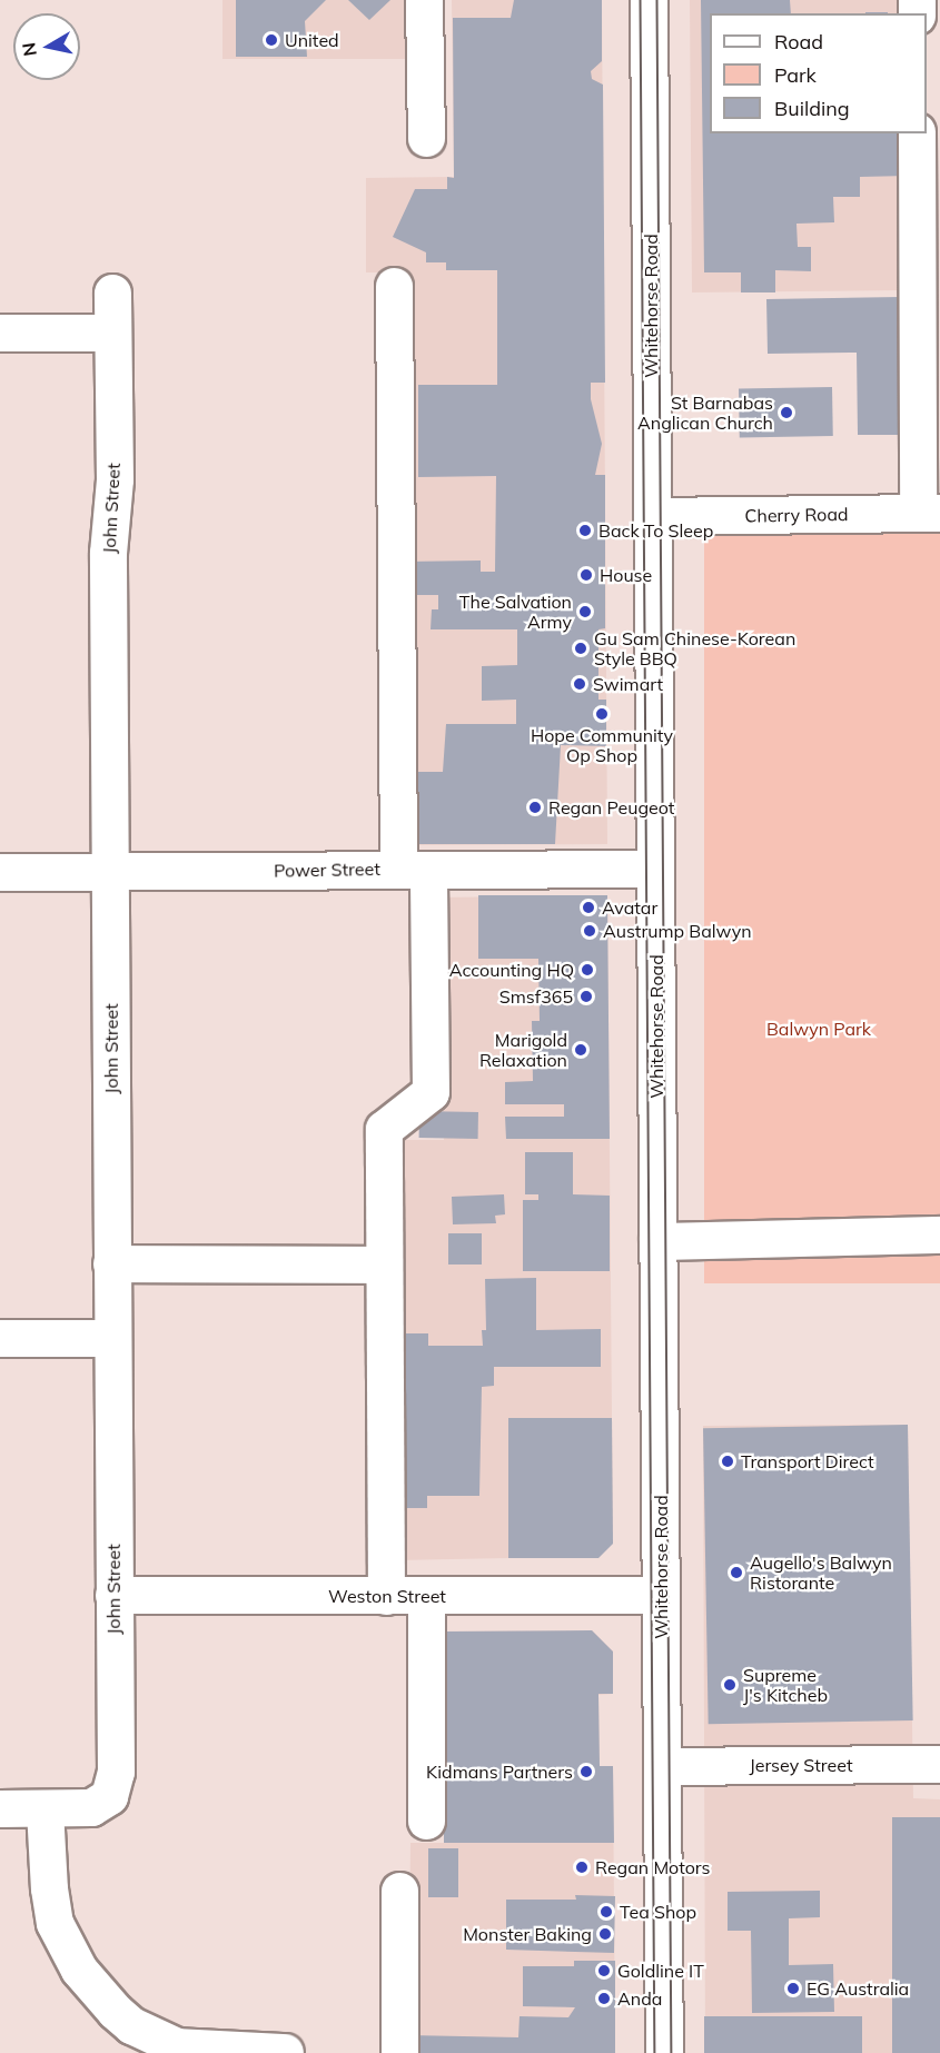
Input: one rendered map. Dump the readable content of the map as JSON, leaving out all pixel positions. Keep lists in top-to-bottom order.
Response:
{
  "streets": {
    "street": [
      "Whitehorse Road",
      "John Street",
      "Cherry Road",
      "Power Street",
      "Weston Street",
      "Jersey Street"
    ]
  },
  "crossings": [
    ["Whitehorse Road", "Cherry Road"],
    ["Whitehorse Road", "Power Street"],
    ["Whitehorse Road", "Weston Street"],
    ["Whitehorse Road", "Jersey Street"],
    ["John Street", "Power Street"],
    ["John Street", "Weston Street"]
  ],
  "parks": ["Balwyn Park"],
  "places": [
    "United",
    "St Barnabas Anglican Church",
    "Back To Sleep",
    "House",
    "The Salvation Army",
    "Gu Sam Chinese-Korean Style BBQ",
    "Swimart",
    "Hope Community Op Shop",
    "Regan Peugeot",
    "Avatar",
    "Austrump Balwyn",
    "Accounting HQ",
    "Smsf365",
    "Marigold Relaxation",
    "Transport Direct",
    "Augello's Balwyn Ristorante",
    "Supreme J's Kitcheb",
    "Kidmans Partners",
    "Regan Motors",
    "Tea Shop",
    "Monster Baking",
    "Goldline IT",
    "EG Australia",
    "Anda"
  ],
  "legend": ["Road", "Park", "Building"],
  "north": "left"
}
